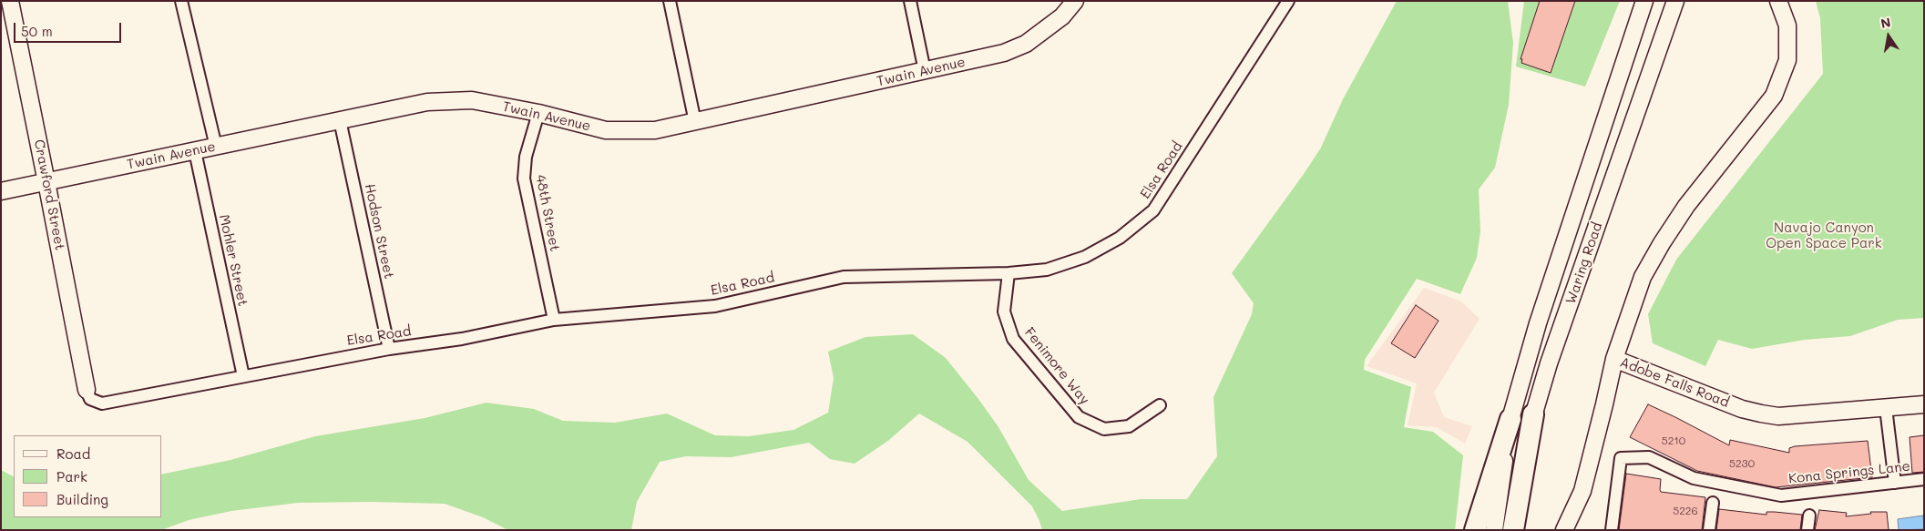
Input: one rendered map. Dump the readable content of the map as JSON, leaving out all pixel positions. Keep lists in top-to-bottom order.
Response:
{
  "streets": {
    "street": [
      "Twain Avenue",
      "Elsa Road",
      "Crawford Street",
      "48th Street",
      "Hodson Street",
      "Mohler Street",
      "Waring Road",
      "Fenimore Way",
      "Adobe Falls Road",
      "Kona Springs Lane"
    ]
  },
  "crossings": [
    ["Twain Avenue", "Crawford Street"],
    ["Twain Avenue", "48th Street"],
    ["Twain Avenue", "Hodson Street"],
    ["Twain Avenue", "Mohler Street"],
    ["Elsa Road", "Crawford Street"],
    ["Elsa Road", "48th Street"],
    ["Elsa Road", "Hodson Street"],
    ["Elsa Road", "Mohler Street"],
    ["Elsa Road", "Fenimore Way"]
  ],
  "parks": ["Navajo Canyon Open Space Park"],
  "house_numbers": ["5210", "5230", "5226"],
  "legend": ["Road", "Park", "Building"],
  "scale_bar": "50 m",
  "north": "top"
}
